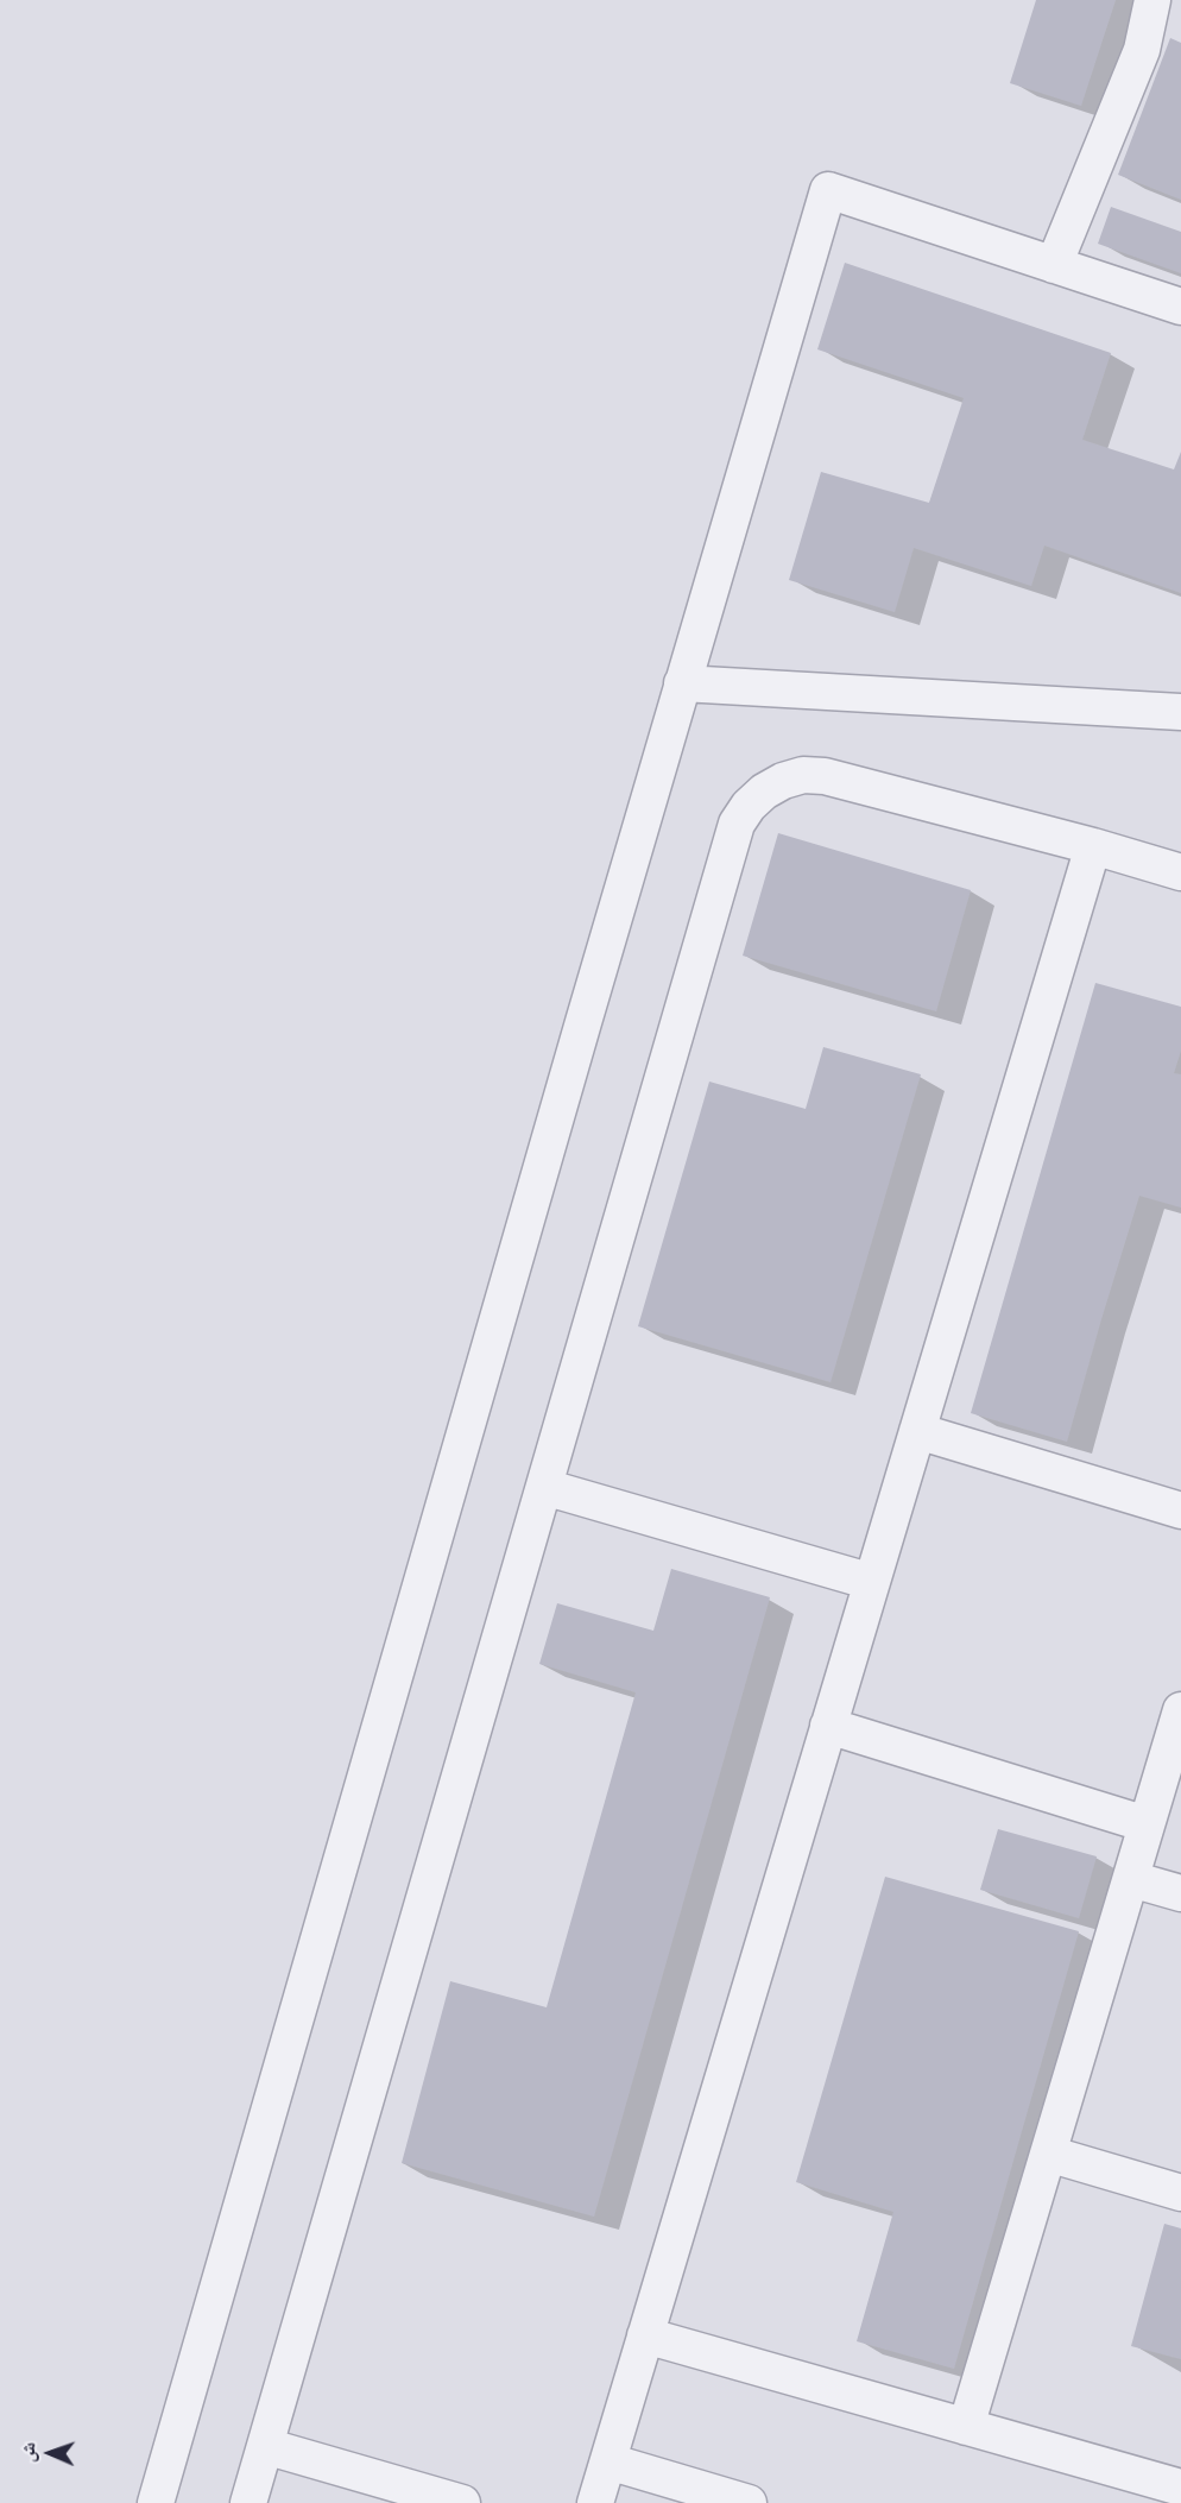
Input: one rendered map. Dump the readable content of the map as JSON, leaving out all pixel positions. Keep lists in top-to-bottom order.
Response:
{
  "north": "left"
}
